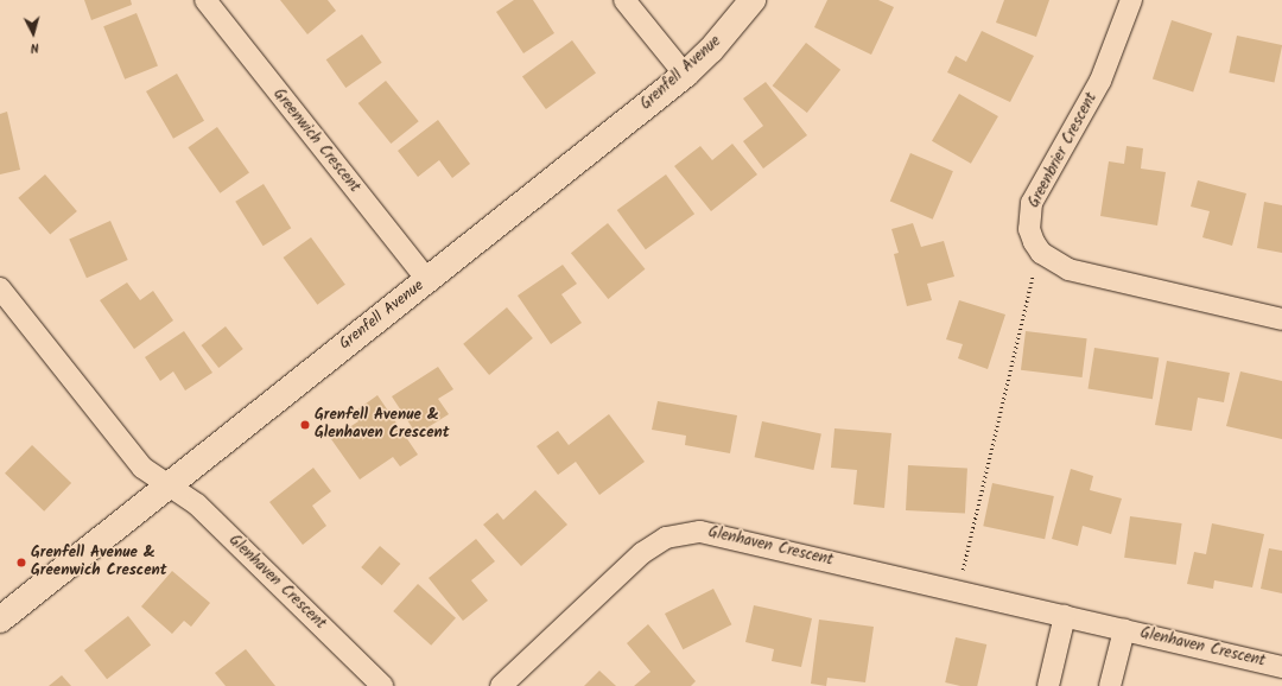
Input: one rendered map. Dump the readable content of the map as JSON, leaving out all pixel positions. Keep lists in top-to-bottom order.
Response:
{
  "streets": {
    "street": [
      "Grenfell Avenue",
      "Greenwich Crescent",
      "Greenbrier Crescent",
      "Glenhaven Crescent"
    ]
  },
  "crossings": [
    ["Grenfell Avenue", "Greenwich Crescent"],
    ["Grenfell Avenue", "Glenhaven Crescent"]
  ],
  "places": ["Grenfell Avenue & Glenhaven Crescent", "Grenfell Avenue & Greenwich Crescent"],
  "north": "bottom"
}
